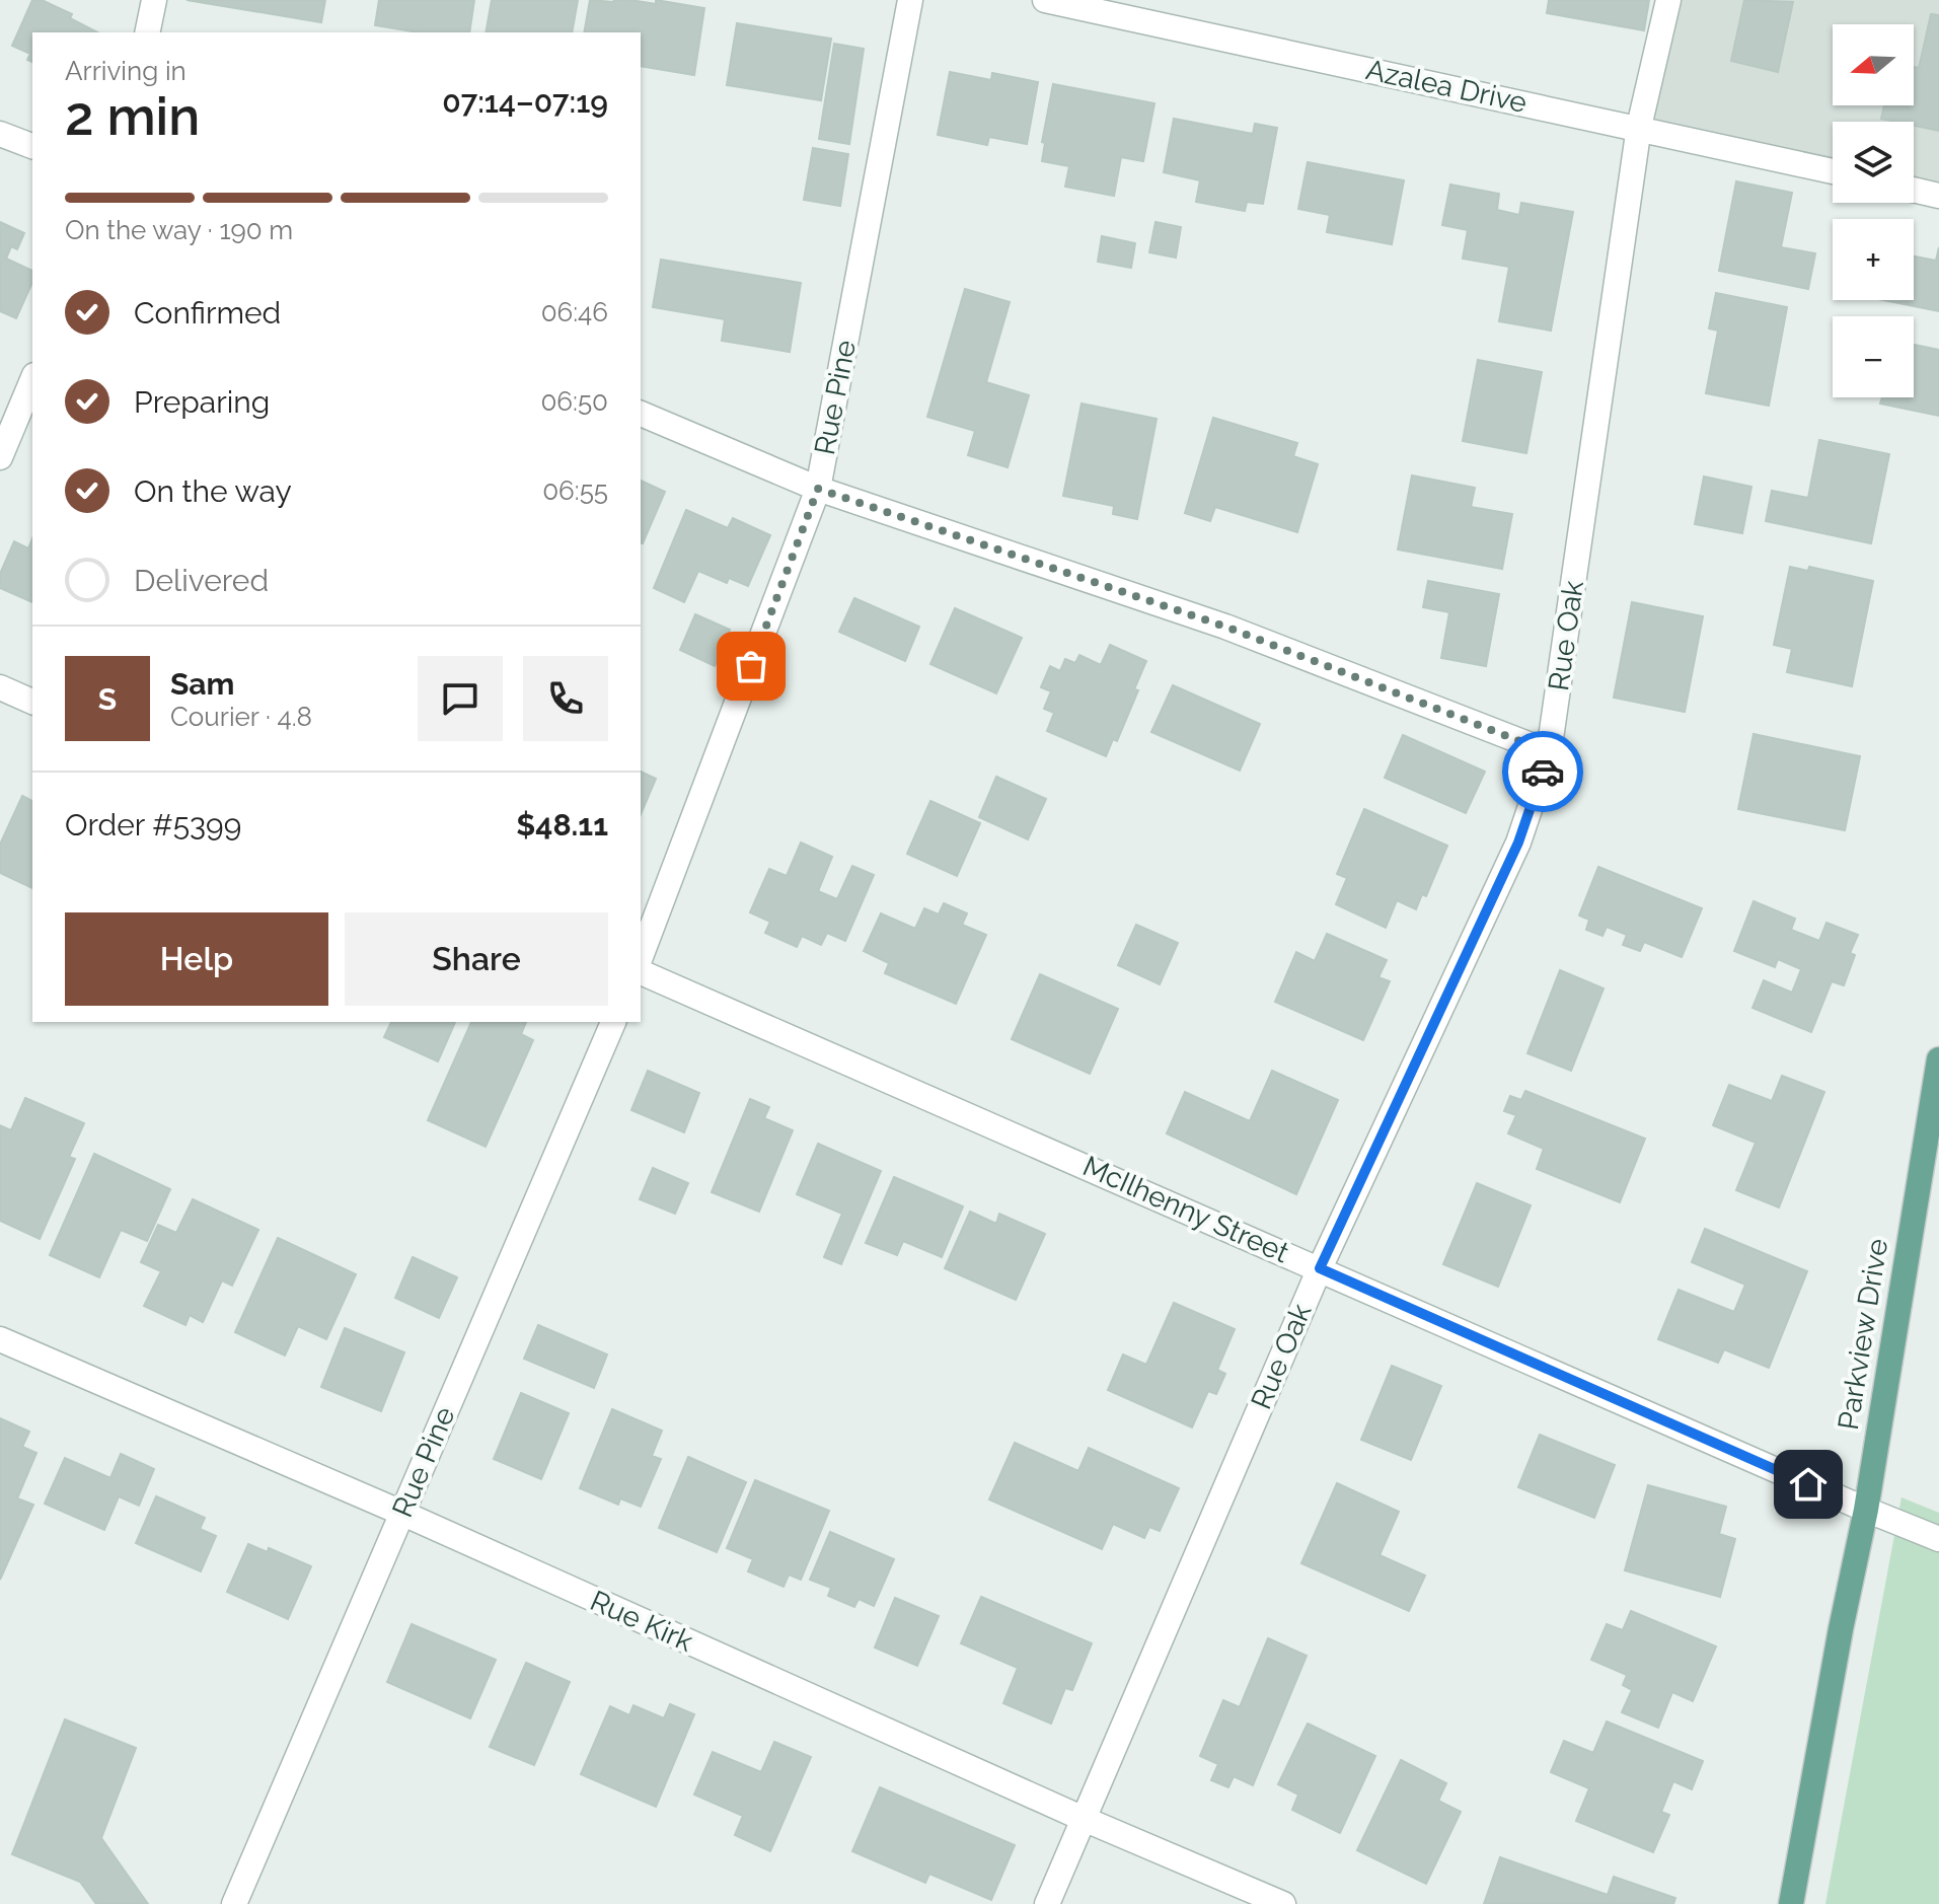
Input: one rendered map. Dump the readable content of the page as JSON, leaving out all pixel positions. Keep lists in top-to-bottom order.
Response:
{
  "streets": {
    "main road": ["Parkview Drive"],
    "street": [
      "Azalea Drive",
      "Rue Pine",
      "Rue Oak",
      "McIlhenny Street",
      "Rue Kirk"
    ]
  },
  "crossings": [
    ["Azalea Drive", "Rue Oak"],
    ["Rue Pine", "Rue Kirk"],
    ["Rue Oak", "McIlhenny Street"],
    ["Rue Oak", "Rue Kirk"],
    ["McIlhenny Street", "Parkview Drive"]
  ],
  "north": "left",
  "page": {
    "map_buttons": ["+", "−"],
    "heading": ["2 min", "Arriving in", "07:14–07:19"],
    "panel": [
      "Sam",
      "Courier · 4.8",
      "Order #5399",
      "$48.11"
    ],
    "bar": "On the way · 190 m",
    "list": [
      ["Confirmed", "06:46"],
      ["Preparing", "06:50"],
      ["On the way", "06:55"],
      "Delivered"
    ],
    "round": "S",
    "buttons": ["Help", "Share"]
  }
}
